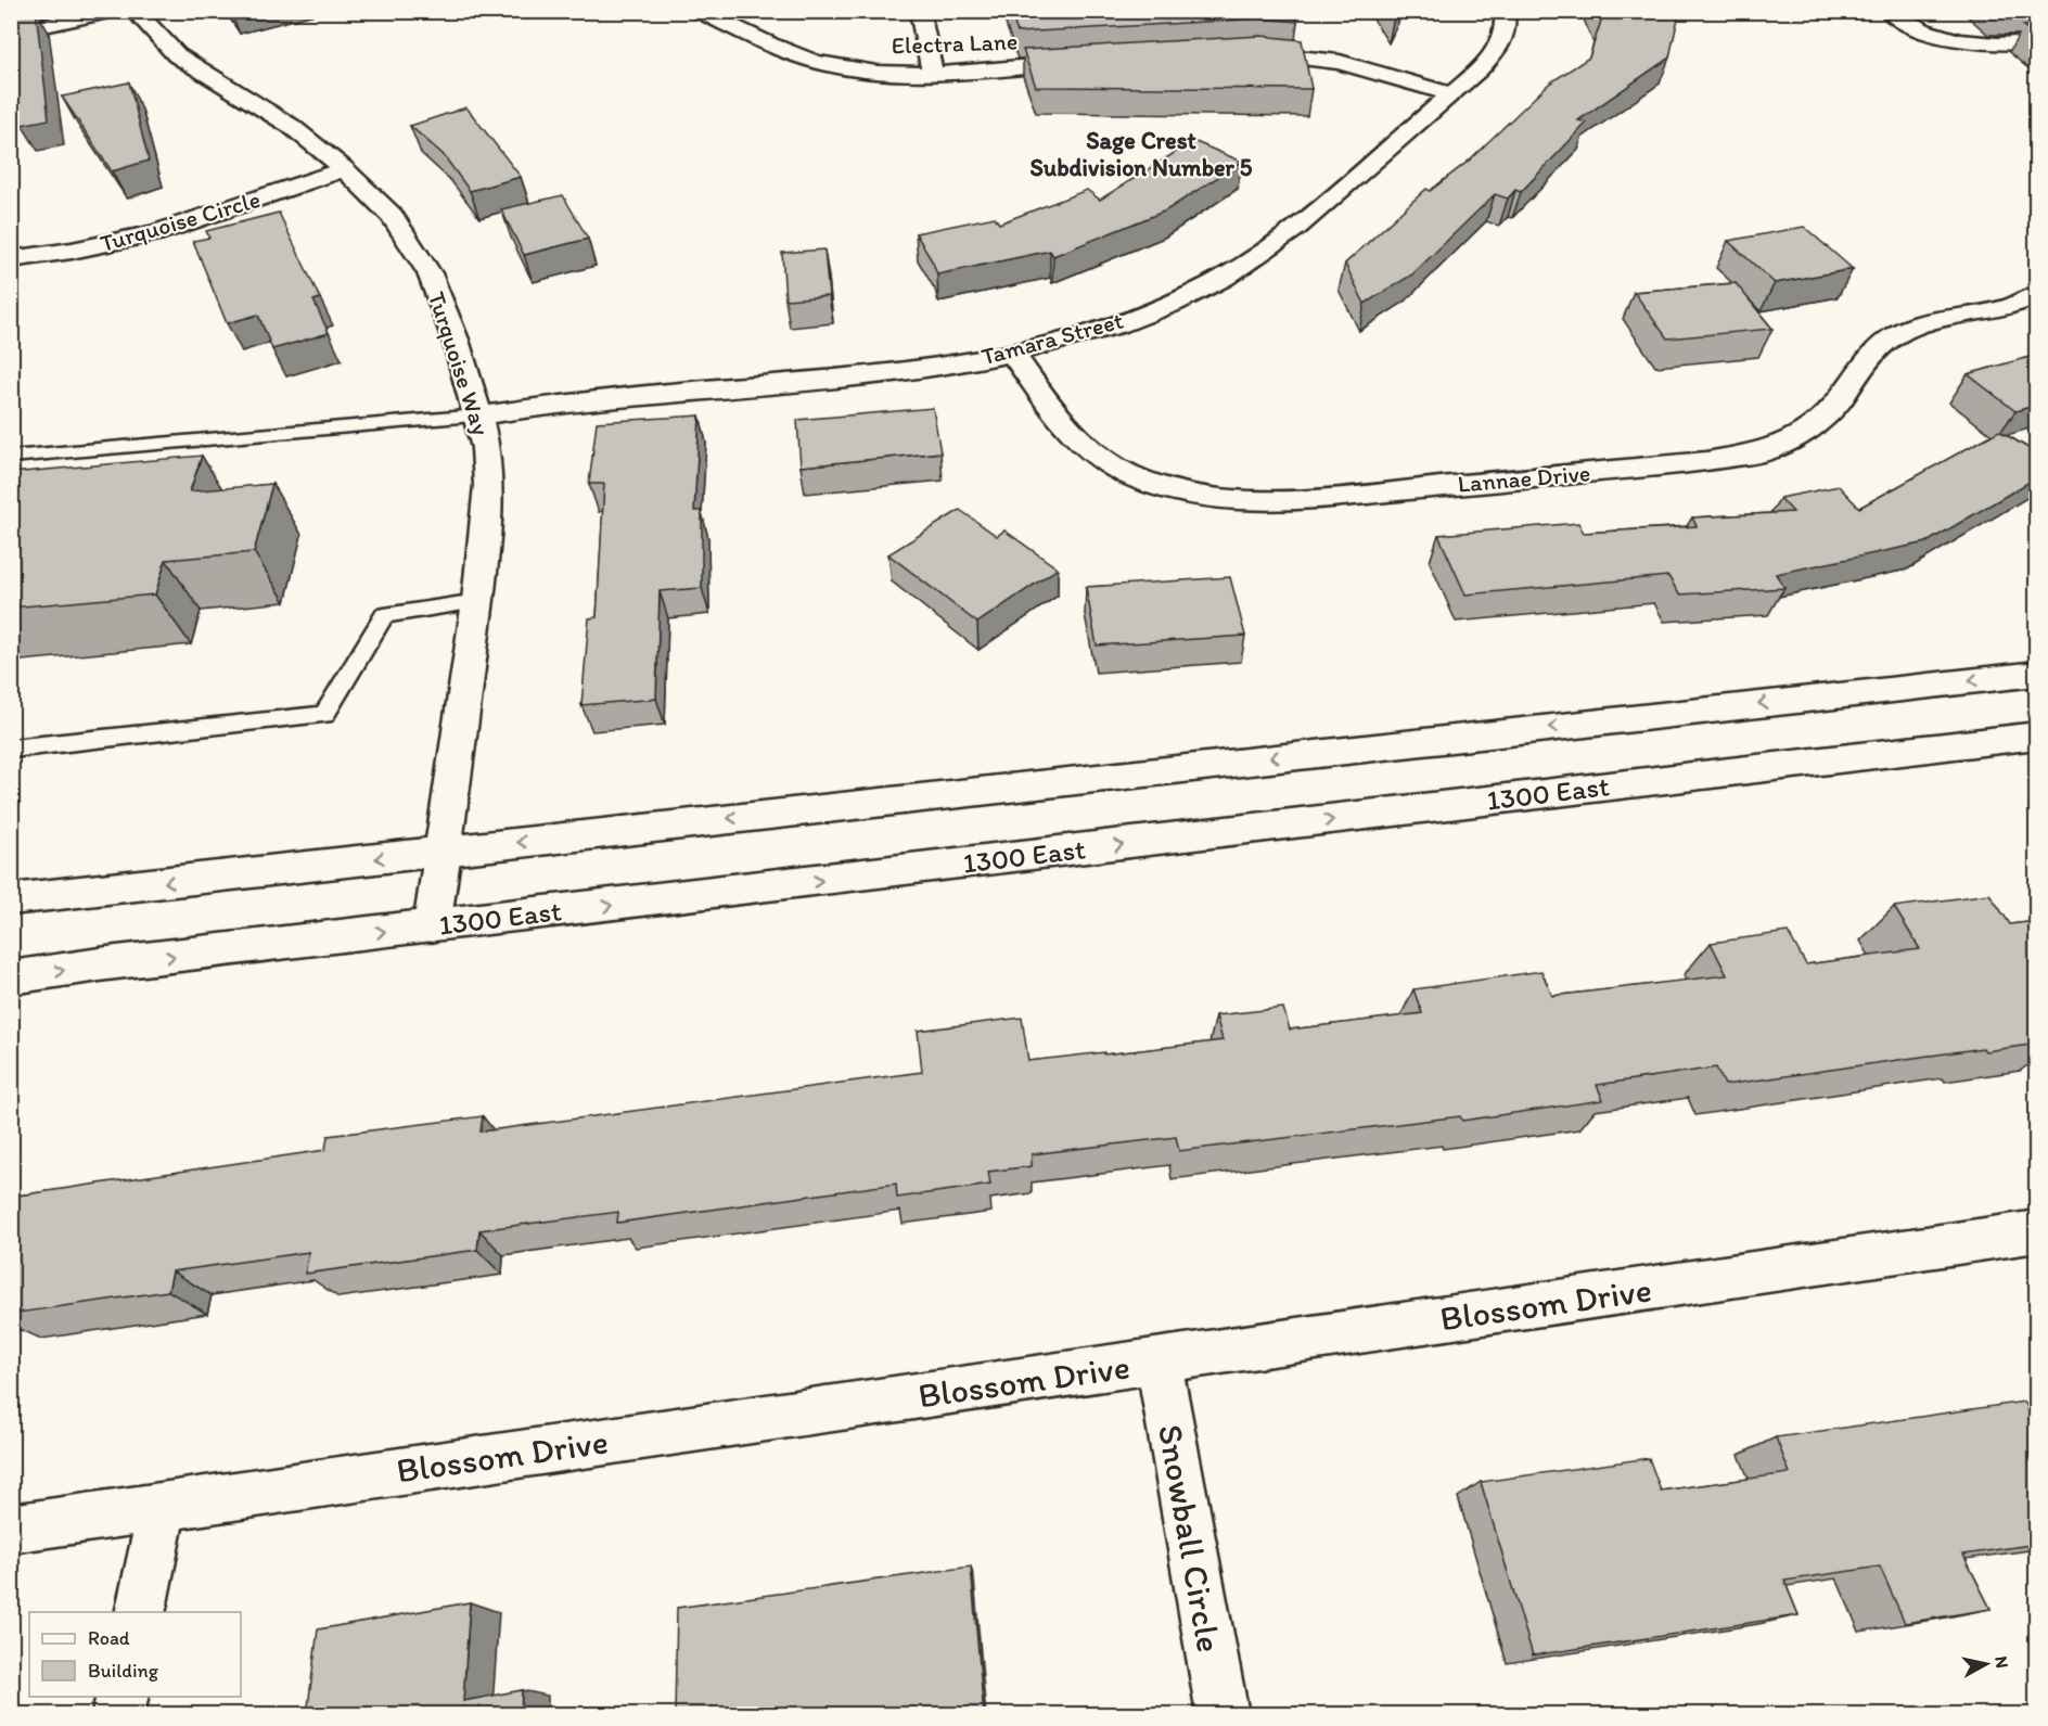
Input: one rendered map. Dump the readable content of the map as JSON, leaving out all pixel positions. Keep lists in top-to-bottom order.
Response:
{
  "streets": {
    "street": [
      "Electra Lane",
      "Turquoise Circle",
      "Tamara Street",
      "Turquoise Way",
      "Lannae Drive",
      "1300 East",
      "Blossom Drive",
      "Snowball Circle"
    ]
  },
  "crossings": [
    ["Turquoise Circle", "Turquoise Way"],
    ["Tamara Street", "Turquoise Way"],
    ["Tamara Street", "Lannae Drive"],
    ["Turquoise Way", "1300 East"],
    ["Blossom Drive", "Snowball Circle"]
  ],
  "districts": ["Sage Crest Subdivision Number 5"],
  "legend": ["Road", "Building"],
  "north": "right"
}
